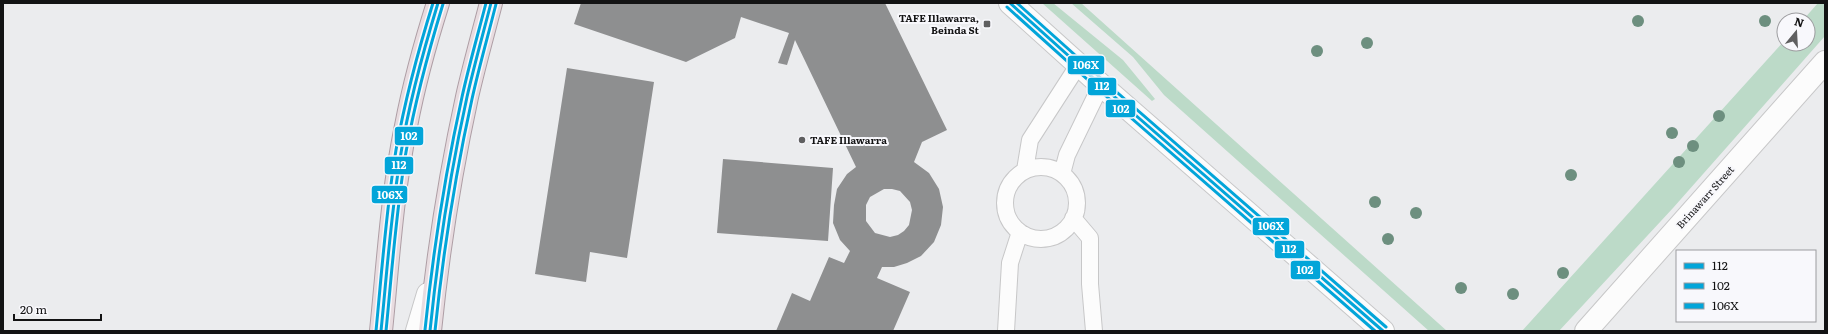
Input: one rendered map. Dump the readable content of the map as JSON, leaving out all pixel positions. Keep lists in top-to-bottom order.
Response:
{
  "streets": {
    "street": ["Brinawarr Street"]
  },
  "places": {
    "transit": ["TAFE Illawarra, Beinda St"],
    "other": ["TAFE Illawarra"]
  },
  "lines": ["transit line 112", "transit line 106X", "transit line 102"],
  "legend": ["112", "102", "106X"],
  "scale_bar": "20 m",
  "north": "top"
}
